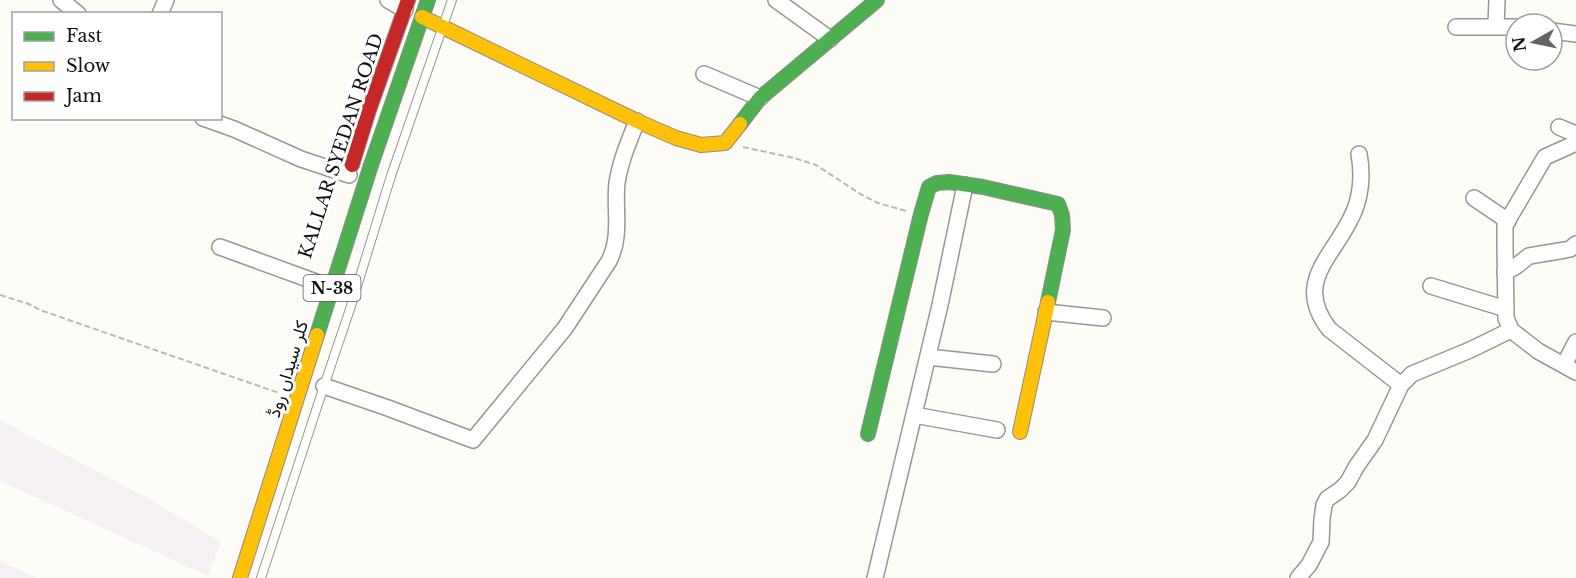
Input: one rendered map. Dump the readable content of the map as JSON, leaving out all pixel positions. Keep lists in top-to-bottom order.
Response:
{
  "streets": {
    "main road": ["KALLAR SYEDAN ROAD", "N-38", "کلر سیداں روڈ"]
  },
  "legend": ["Fast", "Slow", "Jam"],
  "north": "left"
}
